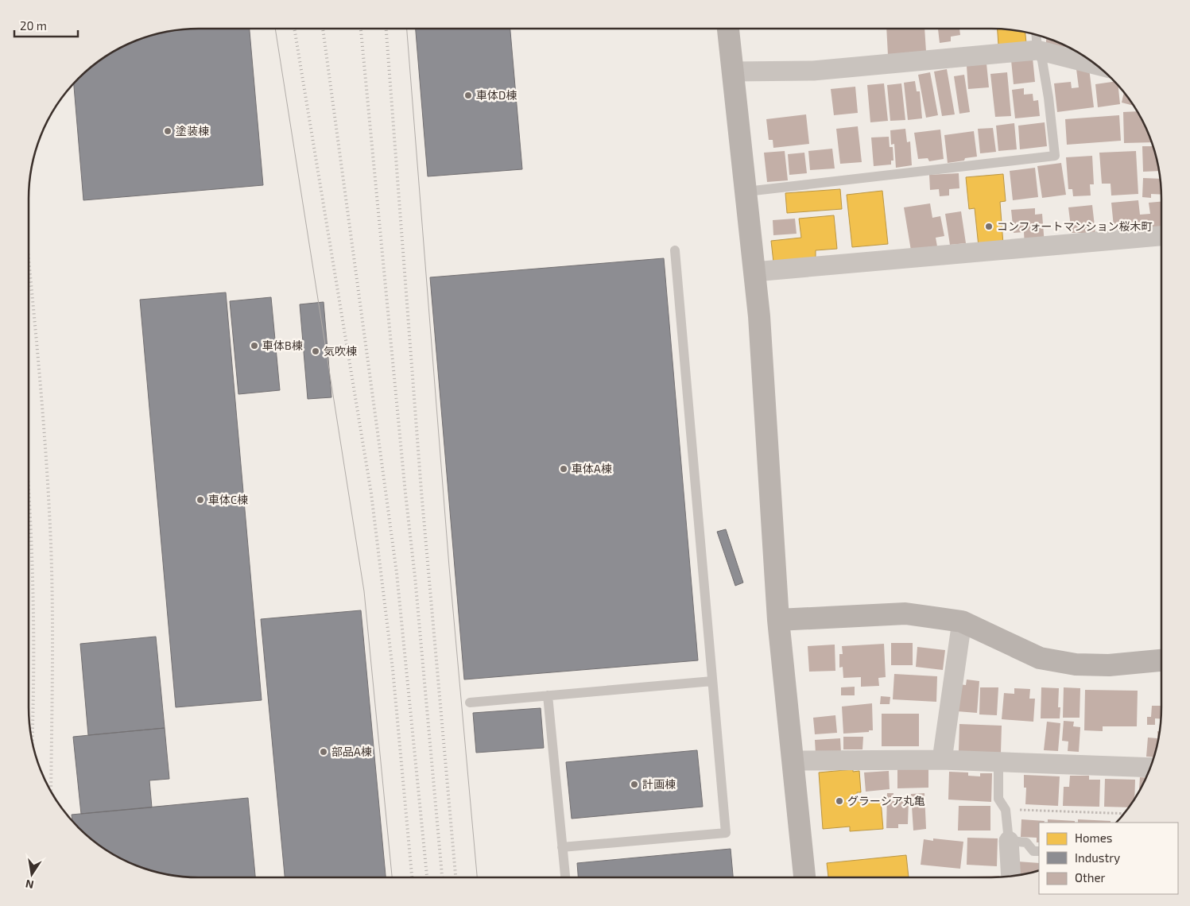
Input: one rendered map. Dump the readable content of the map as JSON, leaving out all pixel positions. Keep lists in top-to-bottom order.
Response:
{
  "places": [
    "車体D棟",
    "塗装棟",
    "コンフォートマンション桜木町",
    "車体B棟",
    "気吹棟",
    "車体A棟",
    "車体C棟",
    "部品A棟",
    "計画棟",
    "グラーシア丸亀"
  ],
  "legend": ["Homes", "Industry", "Other"],
  "scale_bar": "20 m",
  "north": "bottom"
}
